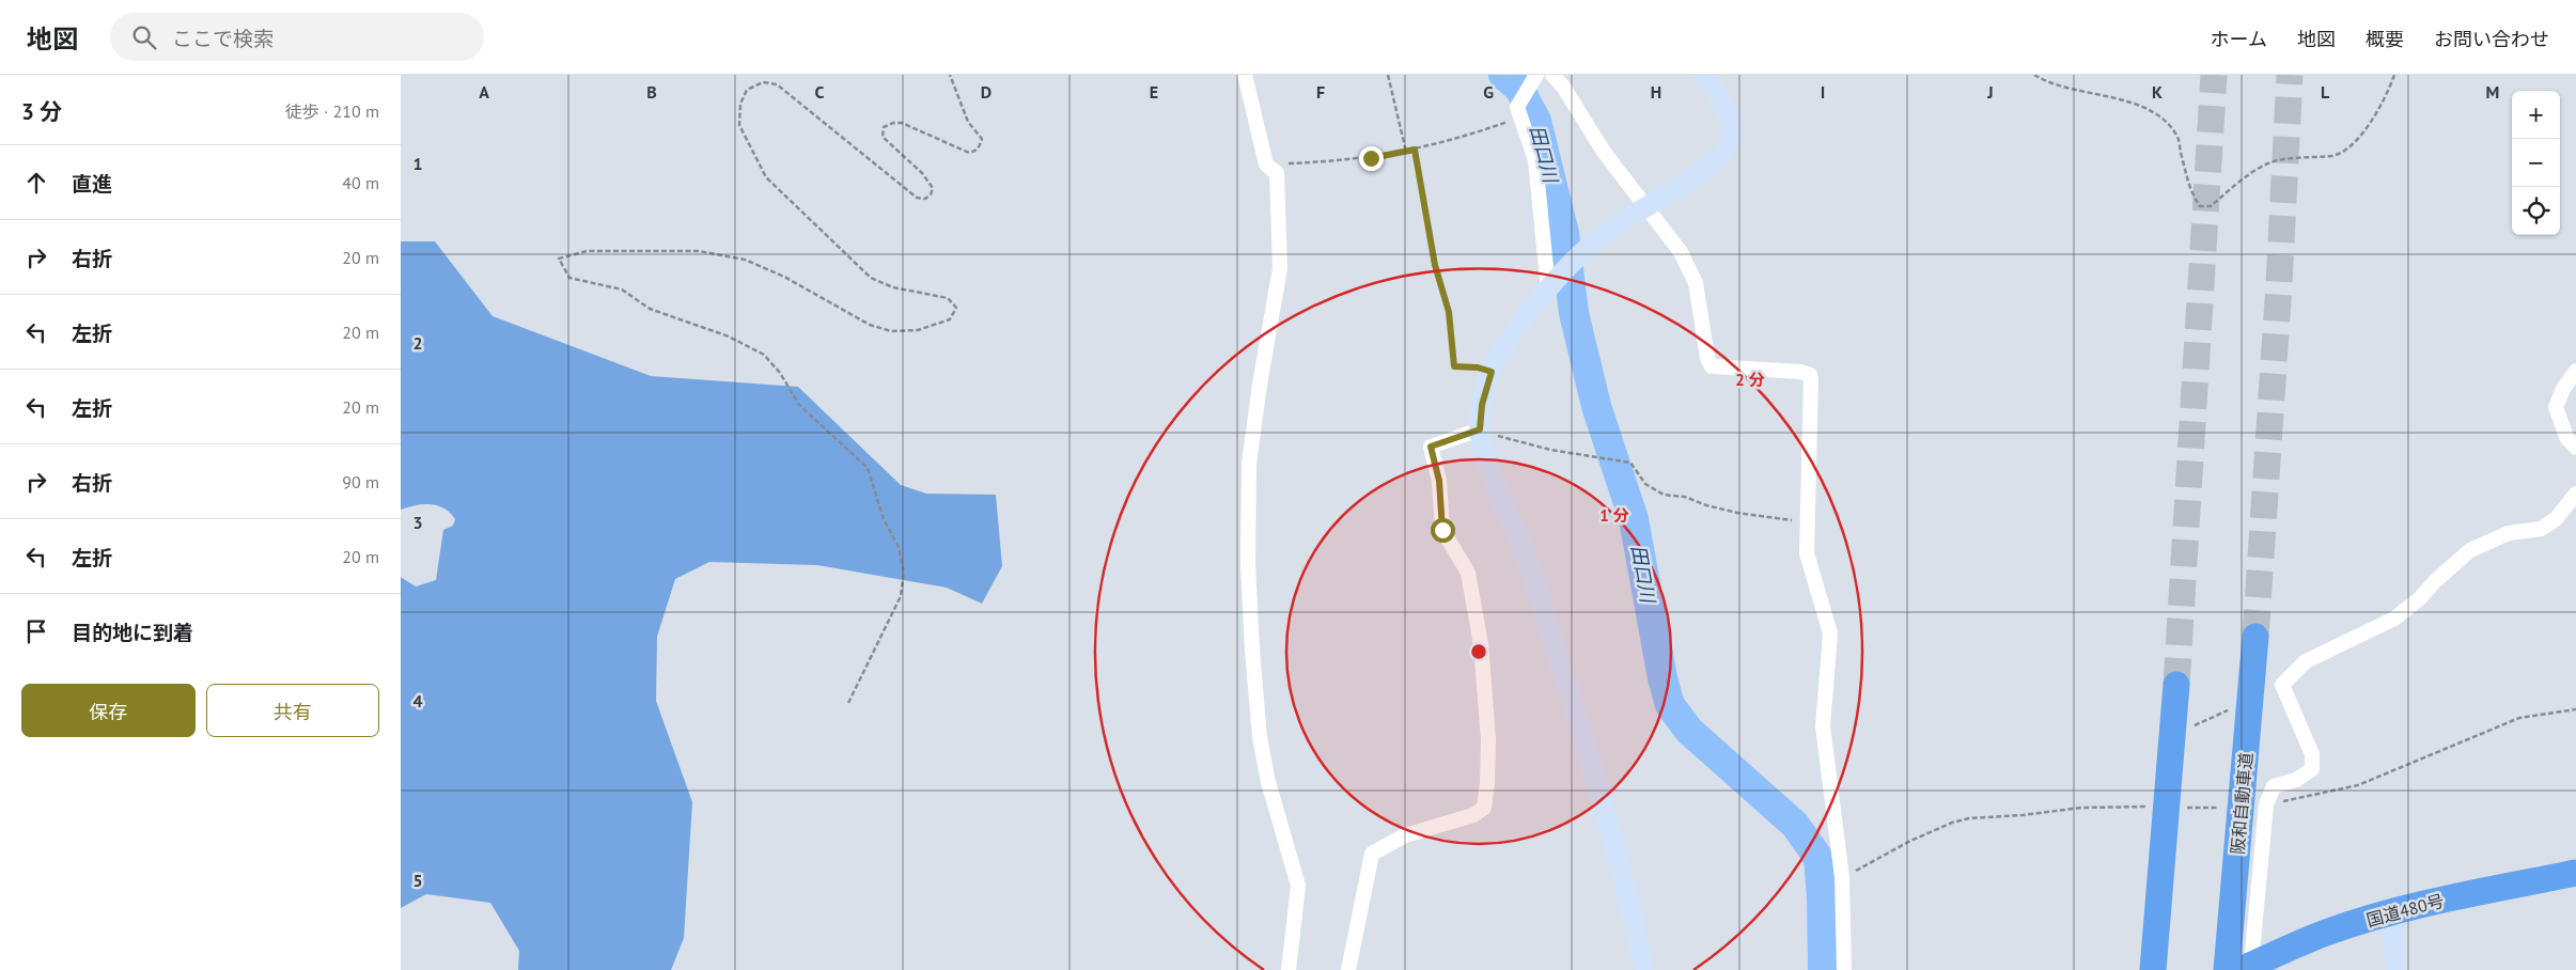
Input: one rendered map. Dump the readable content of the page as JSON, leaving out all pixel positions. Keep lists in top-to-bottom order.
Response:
{
  "streets": {
    "highway": ["阪和自動車道", "国道480号"]
  },
  "crossings": [
    ["阪和自動車道", "国道480号"]
  ],
  "water": ["田口川"],
  "page": {
    "header": "地図",
    "search": "ここで検索",
    "nav": [
      "ホーム",
      "地図",
      "概要",
      "お問い合わせ"
    ],
    "heading": ["3 分", "徒歩 · 210 m"],
    "map_buttons": ["+", "−"],
    "list": [
      ["直進", "40 m"],
      ["右折", "20 m"],
      ["左折", "20 m"],
      ["左折", "20 m"],
      ["右折", "90 m"],
      ["左折", "20 m"],
      "目的地に到着"
    ],
    "buttons": ["保存", "共有"]
  },
  "grid": {
    "columns": [
      "A",
      "B",
      "C",
      "D",
      "E",
      "F",
      "G",
      "H",
      "I",
      "J",
      "K",
      "L",
      "M"
    ],
    "rows": [
      "1",
      "2",
      "3",
      "4",
      "5"
    ]
  },
  "rings": ["2 分", "1 分"]
}
